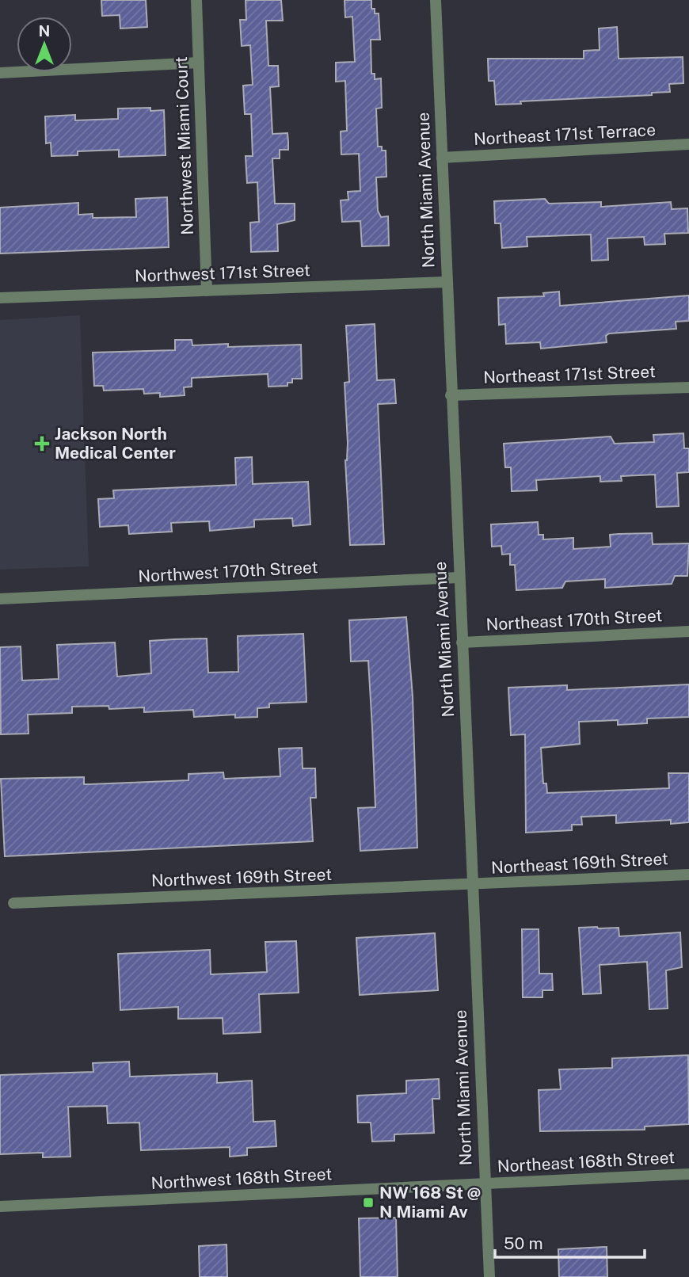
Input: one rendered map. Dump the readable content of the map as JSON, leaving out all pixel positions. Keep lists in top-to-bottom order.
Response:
{
  "streets": {
    "street": [
      "Northeast 171st Terrace",
      "Northwest Miami Court",
      "North Miami Avenue",
      "Northwest 171st Street",
      "Northeast 171st Street",
      "Northwest 170th Street",
      "Northeast 170th Street",
      "Northeast 169th Street",
      "Northwest 169th Street",
      "Northeast 168th Street",
      "Northwest 168th Street"
    ]
  },
  "crossings": [
    ["Northeast 171st Terrace", "North Miami Avenue"],
    ["Northwest Miami Court", "Northwest 171st Street"],
    ["North Miami Avenue", "Northwest 171st Street"],
    ["North Miami Avenue", "Northeast 171st Street"],
    ["North Miami Avenue", "Northwest 170th Street"],
    ["North Miami Avenue", "Northeast 170th Street"],
    ["North Miami Avenue", "Northeast 169th Street"],
    ["North Miami Avenue", "Northwest 169th Street"],
    ["North Miami Avenue", "Northeast 168th Street"],
    ["North Miami Avenue", "Northwest 168th Street"],
    ["Northeast 169th Street", "Northwest 169th Street"],
    ["Northeast 168th Street", "Northwest 168th Street"]
  ],
  "places": {
    "health": ["Jackson North Medical Center"],
    "transit": ["NW 168 St @ N Miami Av"]
  },
  "scale_bar": "50 m",
  "north": "top"
}
